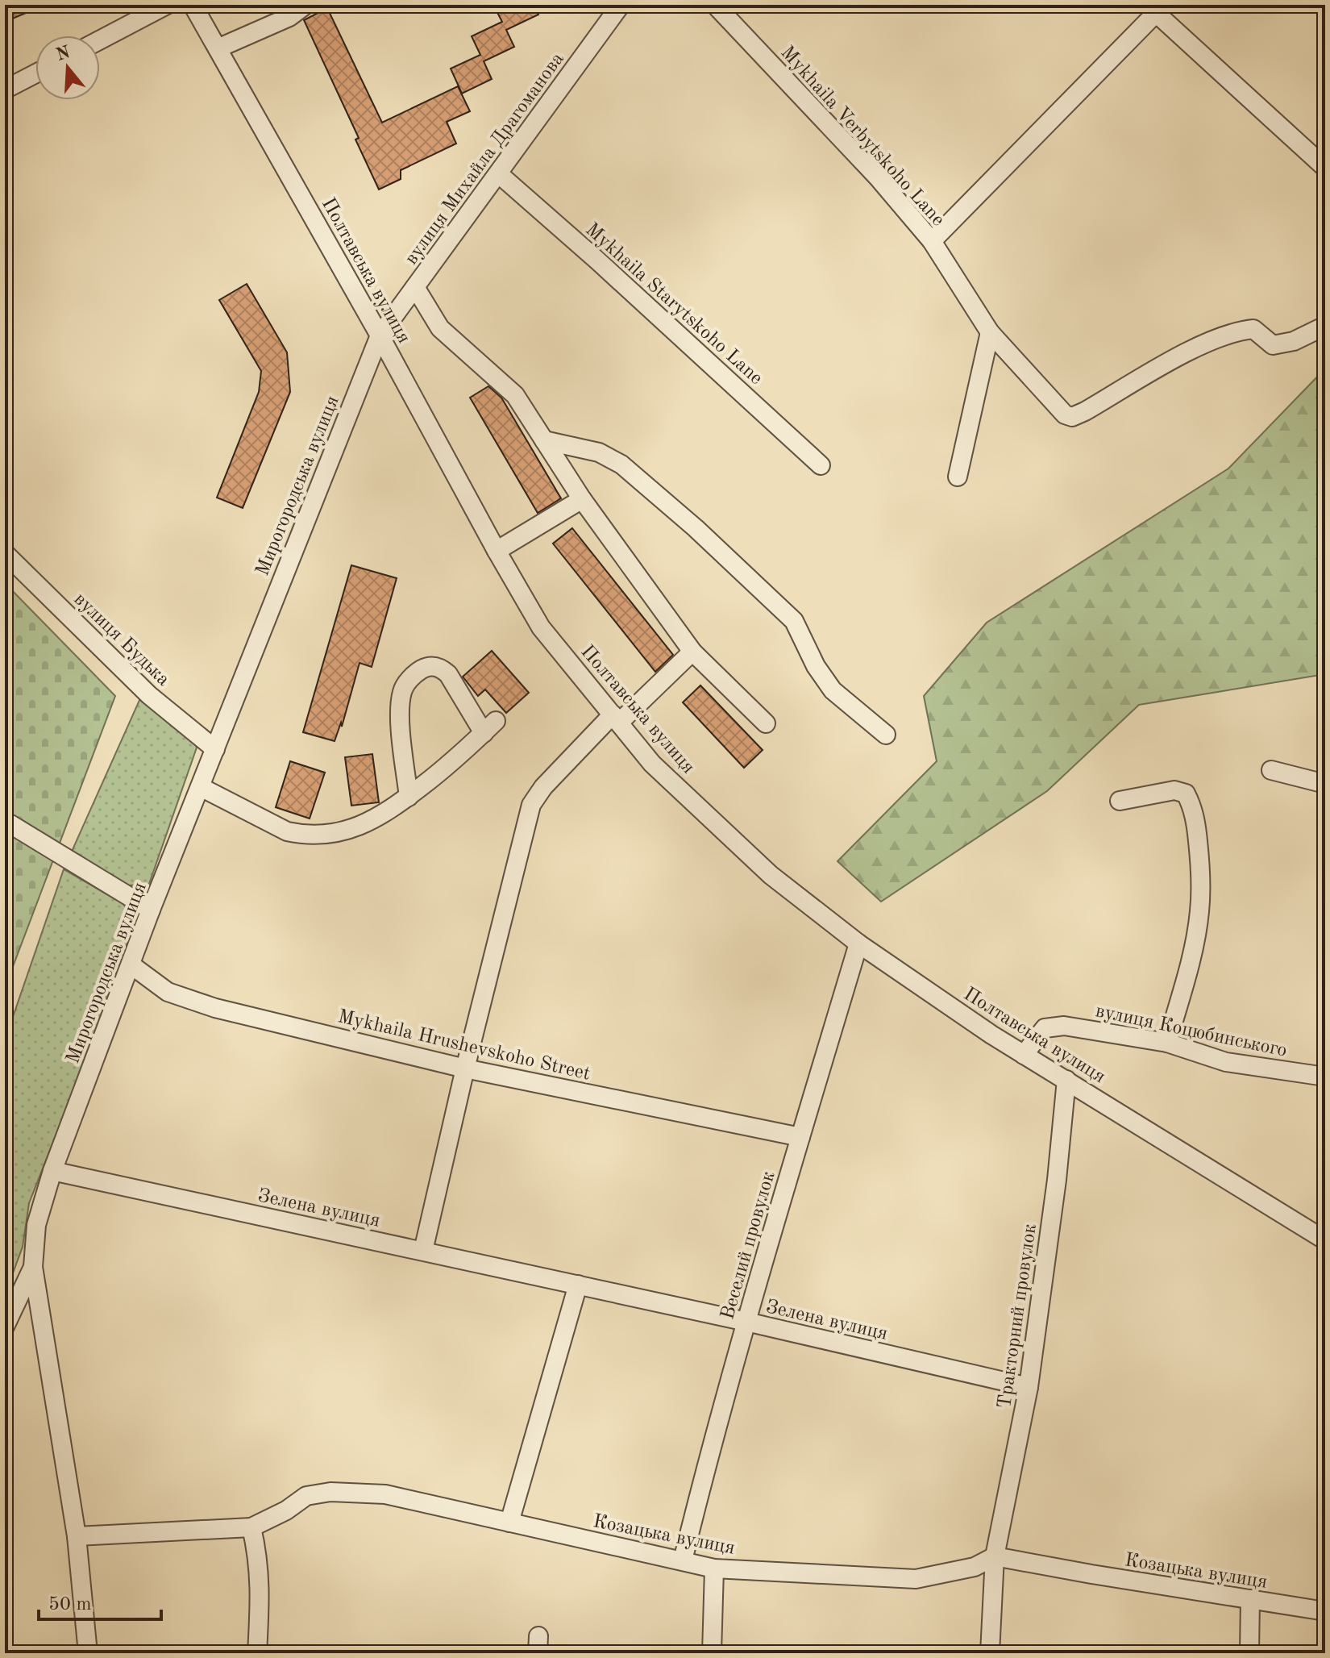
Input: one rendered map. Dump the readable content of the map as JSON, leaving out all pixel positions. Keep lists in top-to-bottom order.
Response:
{
  "streets": {
    "street": [
      "Mykhaila Verbytskoho Lane",
      "вулиця Михайла Драгоманова",
      "Полтавська вулиця",
      "Mykhaila Starytskoho Lane",
      "Мирогородська вулиця",
      "вулиця Будька",
      "вулиця Коцюбинського",
      "Mykhaila Hrushevskoho Street",
      "Зелена вулиця",
      "Веселий провулок",
      "Тракторний провулок",
      "Козацька вулиця"
    ]
  },
  "crossings": [
    ["вулиця Михайла Драгоманова", "Полтавська вулиця"],
    ["вулиця Михайла Драгоманова", "Mykhaila Starytskoho Lane"],
    ["вулиця Михайла Драгоманова", "Мирогородська вулиця"],
    ["Полтавська вулиця", "Мирогородська вулиця"],
    ["Полтавська вулиця", "вулиця Коцюбинського"],
    ["Полтавська вулиця", "Веселий провулок"],
    ["Полтавська вулиця", "Тракторний провулок"],
    ["Мирогородська вулиця", "вулиця Будька"],
    ["Мирогородська вулиця", "Mykhaila Hrushevskoho Street"],
    ["Мирогородська вулиця", "Зелена вулиця"],
    ["Мирогородська вулиця", "Козацька вулиця"],
    ["Mykhaila Hrushevskoho Street", "Веселий провулок"],
    ["Зелена вулиця", "Веселий провулок"],
    ["Зелена вулиця", "Тракторний провулок"],
    ["Веселий провулок", "Козацька вулиця"],
    ["Тракторний провулок", "Козацька вулиця"]
  ],
  "scale_bar": "50 m",
  "north": "top"
}
